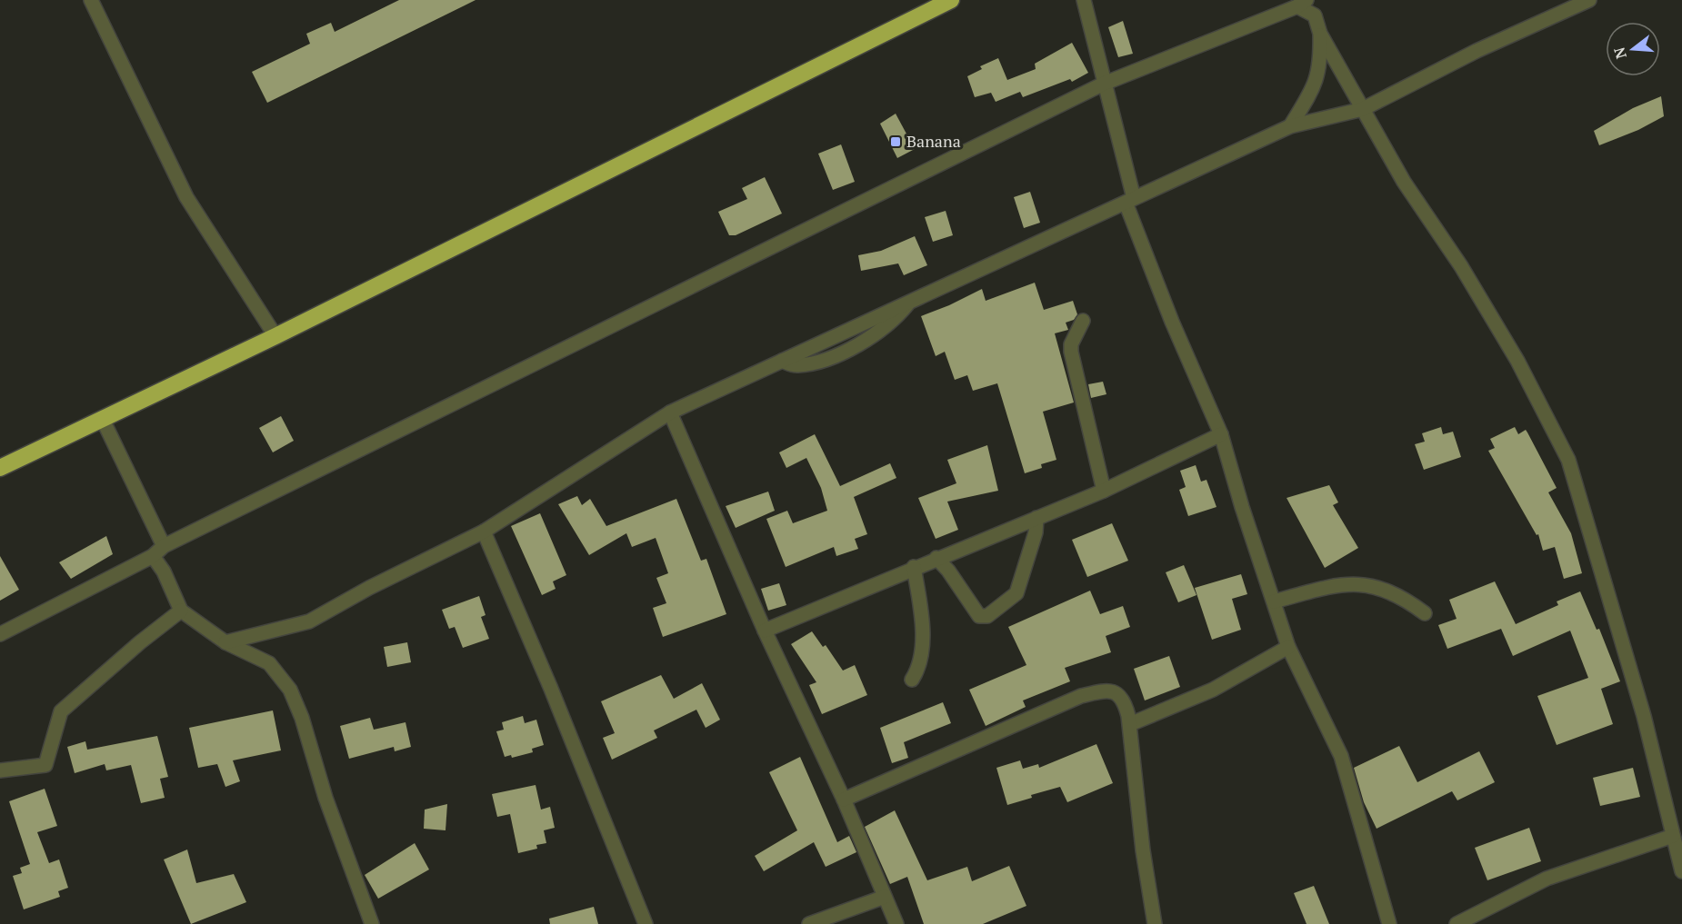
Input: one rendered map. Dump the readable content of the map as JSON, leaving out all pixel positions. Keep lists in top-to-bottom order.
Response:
{
  "places": {
    "transit": ["Banana"]
  },
  "north": "left"
}
